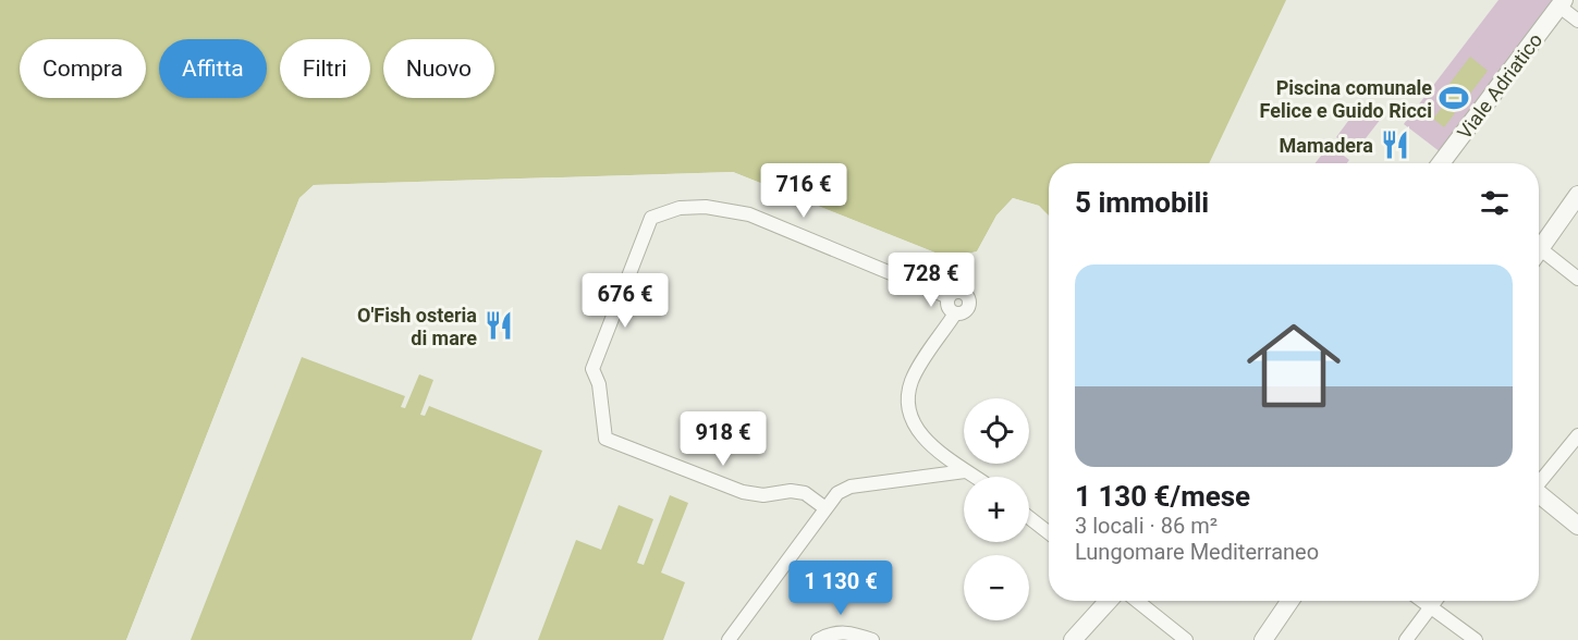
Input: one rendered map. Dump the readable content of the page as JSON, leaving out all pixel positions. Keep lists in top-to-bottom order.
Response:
{
  "streets": {
    "street": ["Viale Adriatico"]
  },
  "places": {
    "sports": ["Piscina comunale Felice e Guido Ricci"],
    "restaurant": ["Mamadera", "O'Fish osteria di mare"]
  },
  "page": {
    "chip": [
      "Compra",
      "Affitta",
      "Filtri",
      "Nuovo"
    ],
    "price": [
      "716 €",
      "728 €",
      "676 €",
      "918 €",
      "1 130 €"
    ],
    "heading": "5 immobili",
    "list": [
      {
        "name": "1 130 €/mese",
        "note": "3 locali · 86 m² · Lungomare Mediterraneo"
      }
    ],
    "map_buttons": ["+", "−"]
  }
}
